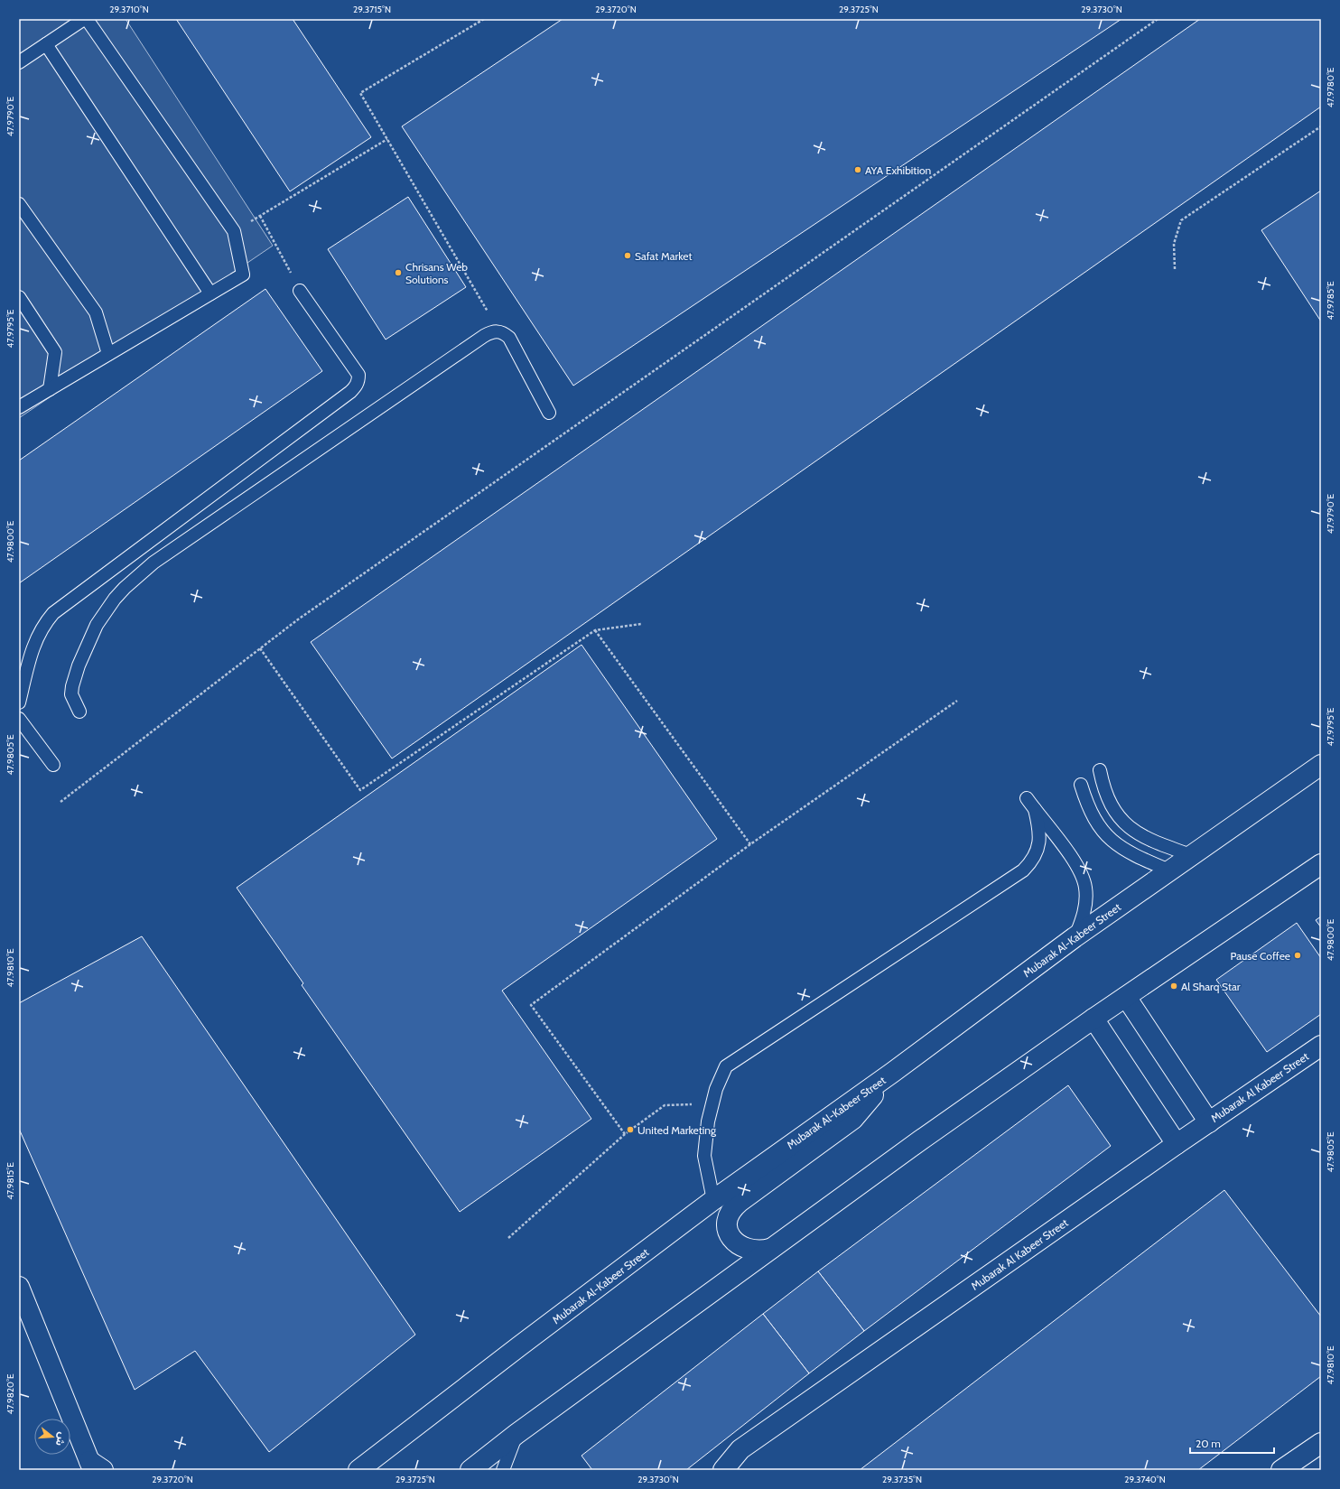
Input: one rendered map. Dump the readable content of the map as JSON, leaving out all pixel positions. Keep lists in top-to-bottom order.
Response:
{
  "streets": {
    "main road": ["Mubarak Al-Kabeer Street", "Mubarak Al Kabeer Street"]
  },
  "places": [
    "AYA Exhibition",
    "Safat Market",
    "Chrisans Web Solutions",
    "Pause Coffee",
    "Al Sharq Star",
    "United Marketing"
  ],
  "scale_bar": "20 m",
  "north": "right",
  "coordinates": [
    "29.3710°N",
    "29.3715°N",
    "29.3720°N",
    "29.3725°N",
    "29.3730°N",
    "47.9780°E",
    "47.9790°E",
    "47.9785°E",
    "47.9795°E",
    "47.9800°E",
    "47.9805°E",
    "47.9810°E",
    "47.9815°E",
    "47.9820°E",
    "29.3735°N",
    "29.3740°N"
  ]
}
